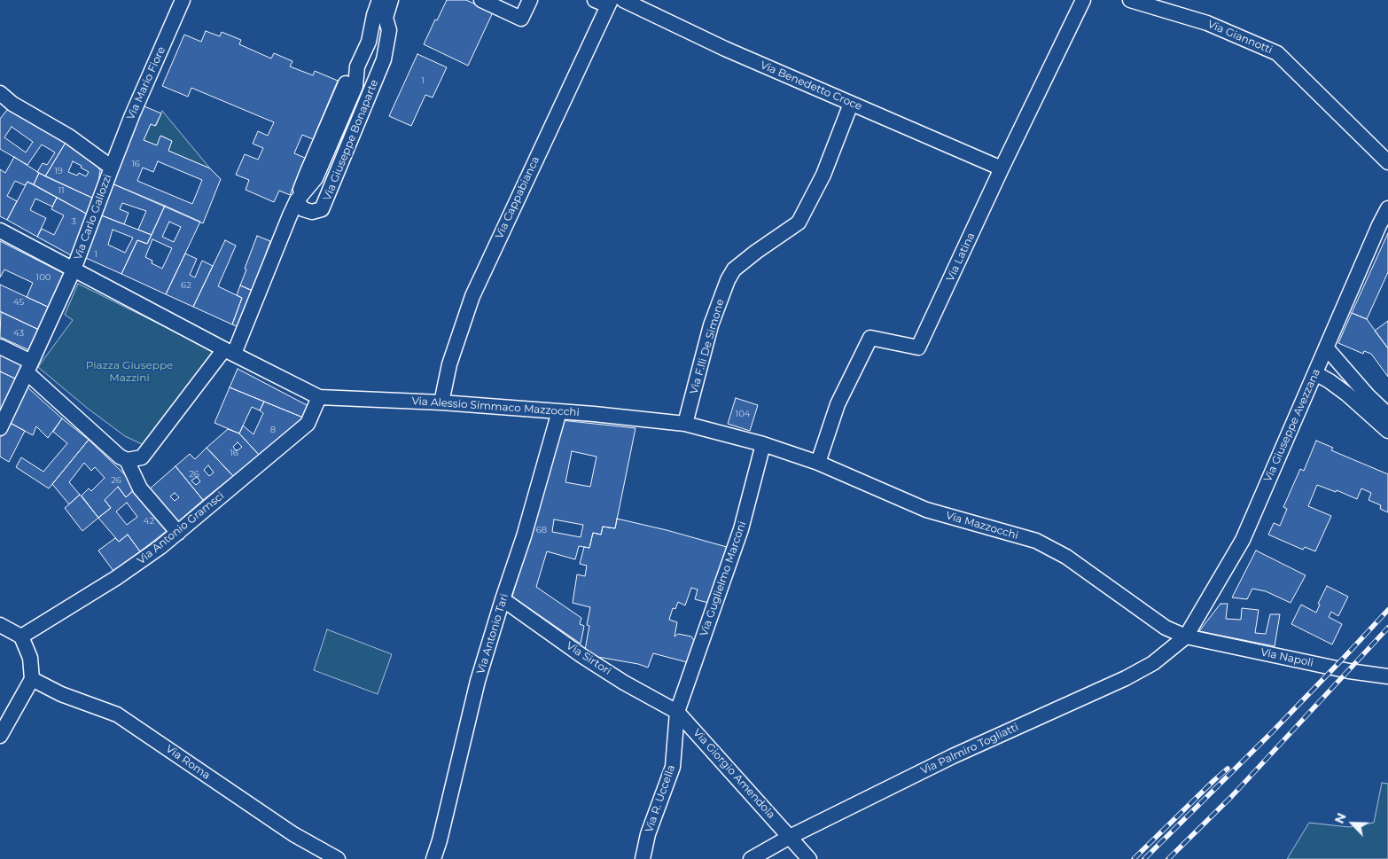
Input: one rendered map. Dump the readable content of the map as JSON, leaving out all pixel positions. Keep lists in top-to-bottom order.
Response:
{
  "streets": {
    "street": [
      "Via Giannotti",
      "Via Mario Fiore",
      "Via Benedetto Croce",
      "Via Giuseppe Bonaparte",
      "Via Cappabianca",
      "Via Carlo Gallozzi",
      "Via Latina",
      "Via F.lli De Simone",
      "Via Alessio Simmaco Mazzocchi",
      "Via Giuseppe Avezzana",
      "Via Mazzocchi",
      "Via Antonio Gramsci",
      "Via Guglielmo Marconi",
      "Via Antonio Tari",
      "Via Napoli",
      "Via Sirtori",
      "Via Palmiro Togliatti",
      "Via Roma",
      "Via Giorgio Amendola",
      "Via R. Uccella"
    ]
  },
  "crossings": [
    ["Via Mario Fiore", "Via Carlo Gallozzi"],
    ["Via Benedetto Croce", "Via Latina"],
    ["Via Benedetto Croce", "Via F.lli De Simone"],
    ["Via Giuseppe Bonaparte", "Via Alessio Simmaco Mazzocchi"],
    ["Via Cappabianca", "Via Alessio Simmaco Mazzocchi"],
    ["Via Latina", "Via Mazzocchi"],
    ["Via F.lli De Simone", "Via Alessio Simmaco Mazzocchi"],
    ["Via Alessio Simmaco Mazzocchi", "Via Mazzocchi"],
    ["Via Alessio Simmaco Mazzocchi", "Via Antonio Gramsci"],
    ["Via Alessio Simmaco Mazzocchi", "Via Guglielmo Marconi"],
    ["Via Alessio Simmaco Mazzocchi", "Via Antonio Tari"],
    ["Via Giuseppe Avezzana", "Via Mazzocchi"],
    ["Via Giuseppe Avezzana", "Via Napoli"],
    ["Via Giuseppe Avezzana", "Via Palmiro Togliatti"],
    ["Via Mazzocchi", "Via Guglielmo Marconi"],
    ["Via Mazzocchi", "Via Napoli"],
    ["Via Mazzocchi", "Via Palmiro Togliatti"],
    ["Via Guglielmo Marconi", "Via Sirtori"],
    ["Via Guglielmo Marconi", "Via Giorgio Amendola"],
    ["Via Guglielmo Marconi", "Via R. Uccella"],
    ["Via Antonio Tari", "Via Sirtori"],
    ["Via Napoli", "Via Palmiro Togliatti"],
    ["Via Sirtori", "Via Giorgio Amendola"],
    ["Via Sirtori", "Via R. Uccella"],
    ["Via Palmiro Togliatti", "Via Giorgio Amendola"],
    ["Via Giorgio Amendola", "Via R. Uccella"]
  ],
  "parks": ["Piazza Giuseppe Mazzini"],
  "house_numbers": [
    "1",
    "16",
    "19",
    "11",
    "3",
    "1",
    "100",
    "62",
    "45",
    "43",
    "104",
    "8",
    "16",
    "26",
    "26",
    "42",
    "68"
  ],
  "north": "top left"
}
